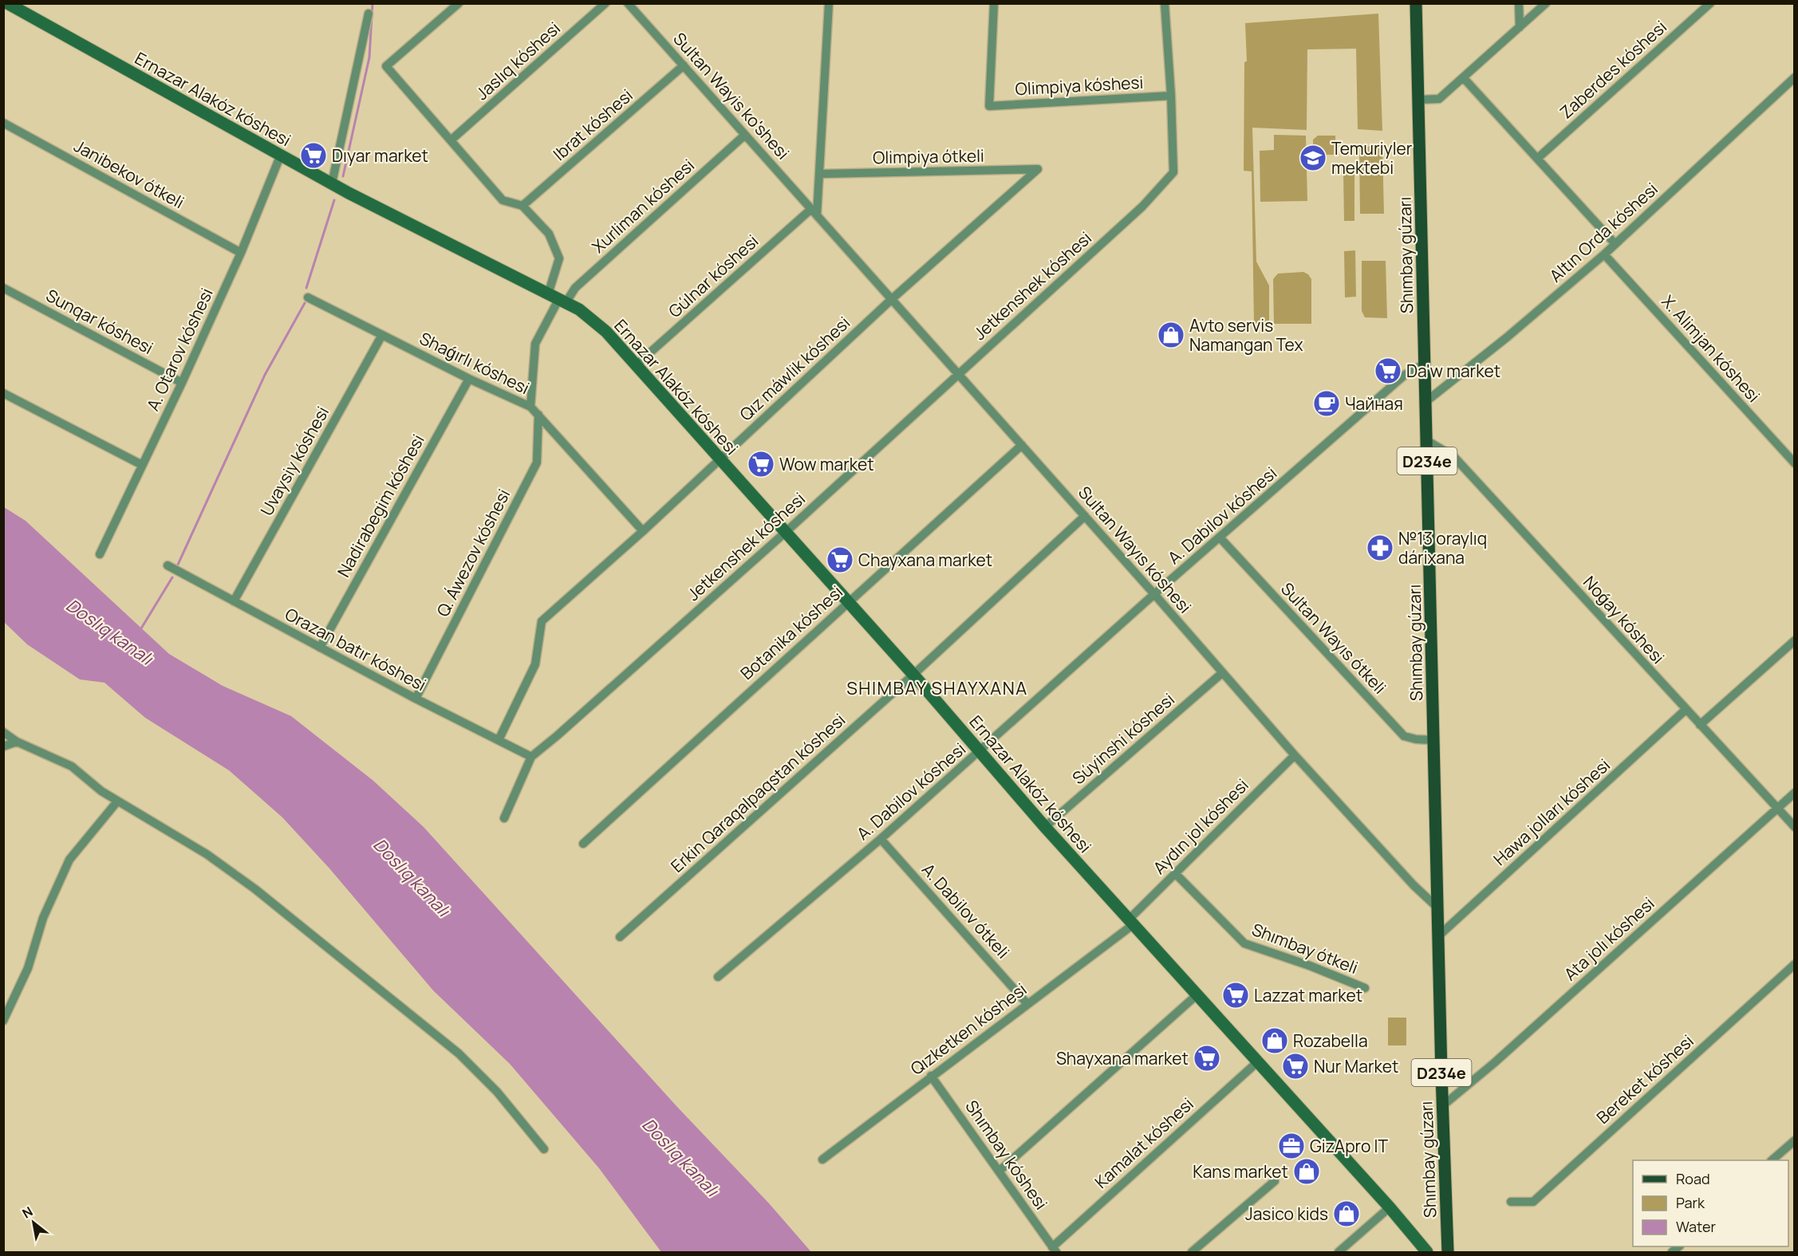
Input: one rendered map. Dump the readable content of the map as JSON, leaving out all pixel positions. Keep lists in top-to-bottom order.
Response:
{
  "streets": {
    "main road": ["Ernazar Alakóz kóshesi", "Shımbay gúzarı", "D234e"],
    "street": [
      "Jaslıq kóshesi",
      "Zaberdes kóshesi",
      "Olimpiya kóshesi",
      "Sultan Wayis ko'shesi",
      "Ibrat kóshesi",
      "Olimpiya ótkeli",
      "Janibekov ótkeli",
      "Xurliman kóshesi",
      "Altın Orda kóshesi",
      "Gúlnar kóshesi",
      "Jetkenshek kóshesi",
      "Sunqar kóshesi",
      "X. Alimjan kóshesi",
      "A. Otarov kóshesi",
      "Shaǵırlı kóshesi",
      "Qız máwlik kóshesi",
      "Uvaysiy kóshesi",
      "Nadirabegim kóshesi",
      "A. Dabilov kóshesi",
      "Sultan Wayıs kóshesi",
      "Q. Áwezov kóshesi",
      "Noǵay kóshesi",
      "Botanika kóshesi",
      "Sultan Wayıs ótkeli",
      "Orazan batır kóshesi",
      "Súyinshi kóshesi",
      "Erkin Qaraqalpaqstan kóshesi",
      "Hawa jolları kóshesi",
      "Aydın jol kóshesi",
      "A. Dabilov ótkeli",
      "Ata jolı kóshesi",
      "Shımbay ótkeli",
      "Qızketken kóshesi",
      "Bereket kóshesi",
      "Kamalat kóshesi",
      "Shımbay kóshesi"
    ]
  },
  "crossings": [
    ["Olimpiya kóshesi", "Jetkenshek kóshesi"],
    ["Sultan Wayis ko'shesi", "Ibrat kóshesi"],
    ["Sultan Wayis ko'shesi", "Xurliman kóshesi"],
    ["Sultan Wayis ko'shesi", "Gúlnar kóshesi"],
    ["Sultan Wayis ko'shesi", "Sultan Wayıs kóshesi"],
    ["Ernazar Alakóz kóshesi", "Xurliman kóshesi"],
    ["Ernazar Alakóz kóshesi", "Gúlnar kóshesi"],
    ["Ernazar Alakóz kóshesi", "Jetkenshek kóshesi"],
    ["Ernazar Alakóz kóshesi", "A. Otarov kóshesi"],
    ["Ernazar Alakóz kóshesi", "Qız máwlik kóshesi"],
    ["Ernazar Alakóz kóshesi", "A. Dabilov kóshesi"],
    ["Ernazar Alakóz kóshesi", "Botanika kóshesi"],
    ["Ernazar Alakóz kóshesi", "Súyinshi kóshesi"],
    ["Ernazar Alakóz kóshesi", "Erkin Qaraqalpaqstan kóshesi"],
    ["Ernazar Alakóz kóshesi", "Aydın jol kóshesi"],
    ["Ernazar Alakóz kóshesi", "Qızketken kóshesi"],
    ["Ernazar Alakóz kóshesi", "Kamalat kóshesi"],
    ["Olimpiya ótkeli", "Qız máwlik kóshesi"],
    ["Janibekov ótkeli", "A. Otarov kóshesi"],
    ["Altın Orda kóshesi", "Shımbay gúzarı"],
    ["Altın Orda kóshesi", "X. Alimjan kóshesi"],
    ["Shımbay gúzarı", "A. Dabilov kóshesi"],
    ["Shımbay gúzarı", "Sultan Wayıs kóshesi"],
    ["Shımbay gúzarı", "Noǵay kóshesi"],
    ["Shımbay gúzarı", "Sultan Wayıs ótkeli"],
    ["Shımbay gúzarı", "Hawa jolları kóshesi"],
    ["Shımbay gúzarı", "Ata jolı kóshesi"],
    ["Gúlnar kóshesi", "Sultan Wayıs kóshesi"],
    ["Jetkenshek kóshesi", "Sultan Wayıs kóshesi"],
    ["Jetkenshek kóshesi", "Orazan batır kóshesi"],
    ["Sunqar kóshesi", "A. Otarov kóshesi"],
    ["Shaǵırlı kóshesi", "Qız máwlik kóshesi"],
    ["Shaǵırlı kóshesi", "Uvaysiy kóshesi"],
    ["Shaǵırlı kóshesi", "Nadirabegim kóshesi"],
    ["Shaǵırlı kóshesi", "Q. Áwezov kóshesi"],
    ["Qız máwlik kóshesi", "Sultan Wayıs kóshesi"],
    ["Qız máwlik kóshesi", "Orazan batır kóshesi"],
    ["Uvaysiy kóshesi", "Orazan batır kóshesi"],
    ["Nadirabegim kóshesi", "Orazan batır kóshesi"],
    ["A. Dabilov kóshesi", "Sultan Wayıs kóshesi"],
    ["A. Dabilov kóshesi", "Sultan Wayıs ótkeli"],
    ["A. Dabilov kóshesi", "A. Dabilov ótkeli"],
    ["Sultan Wayıs kóshesi", "Botanika kóshesi"],
    ["Sultan Wayıs kóshesi", "Súyinshi kóshesi"],
    ["Sultan Wayıs kóshesi", "Erkin Qaraqalpaqstan kóshesi"],
    ["Sultan Wayıs kóshesi", "Aydın jol kóshesi"],
    ["Q. Áwezov kóshesi", "Orazan batır kóshesi"],
    ["Noǵay kóshesi", "Hawa jolları kóshesi"],
    ["Noǵay kóshesi", "Ata jolı kóshesi"],
    ["Aydın jol kóshesi", "Shımbay ótkeli"],
    ["Aydın jol kóshesi", "Qızketken kóshesi"],
    ["A. Dabilov ótkeli", "Qızketken kóshesi"],
    ["Qızketken kóshesi", "Shımbay kóshesi"],
    ["Kamalat kóshesi", "Shımbay kóshesi"]
  ],
  "districts": ["SHIMBAY SHAYXANA"],
  "water": ["Doslıq kanalı"],
  "places": {
    "supermarket": [
      "Dıyar market",
      "Da'w market",
      "Wow market",
      "Chayxana market",
      "Lazzat market",
      "Shayxana market",
      "Nur Market"
    ],
    "school or university": ["Temuriyler mektebi"],
    "shop": [
      "Avto servis Namangan Tex",
      "Rozabella",
      "Kans market",
      "Jasico kids"
    ],
    "cafe": ["Чайная"],
    "pharmacy": ["№13 oraylıq dárixana"],
    "office": ["GizApro IT"]
  },
  "legend": ["Road", "Park", "Water"],
  "north": "top left"
}
